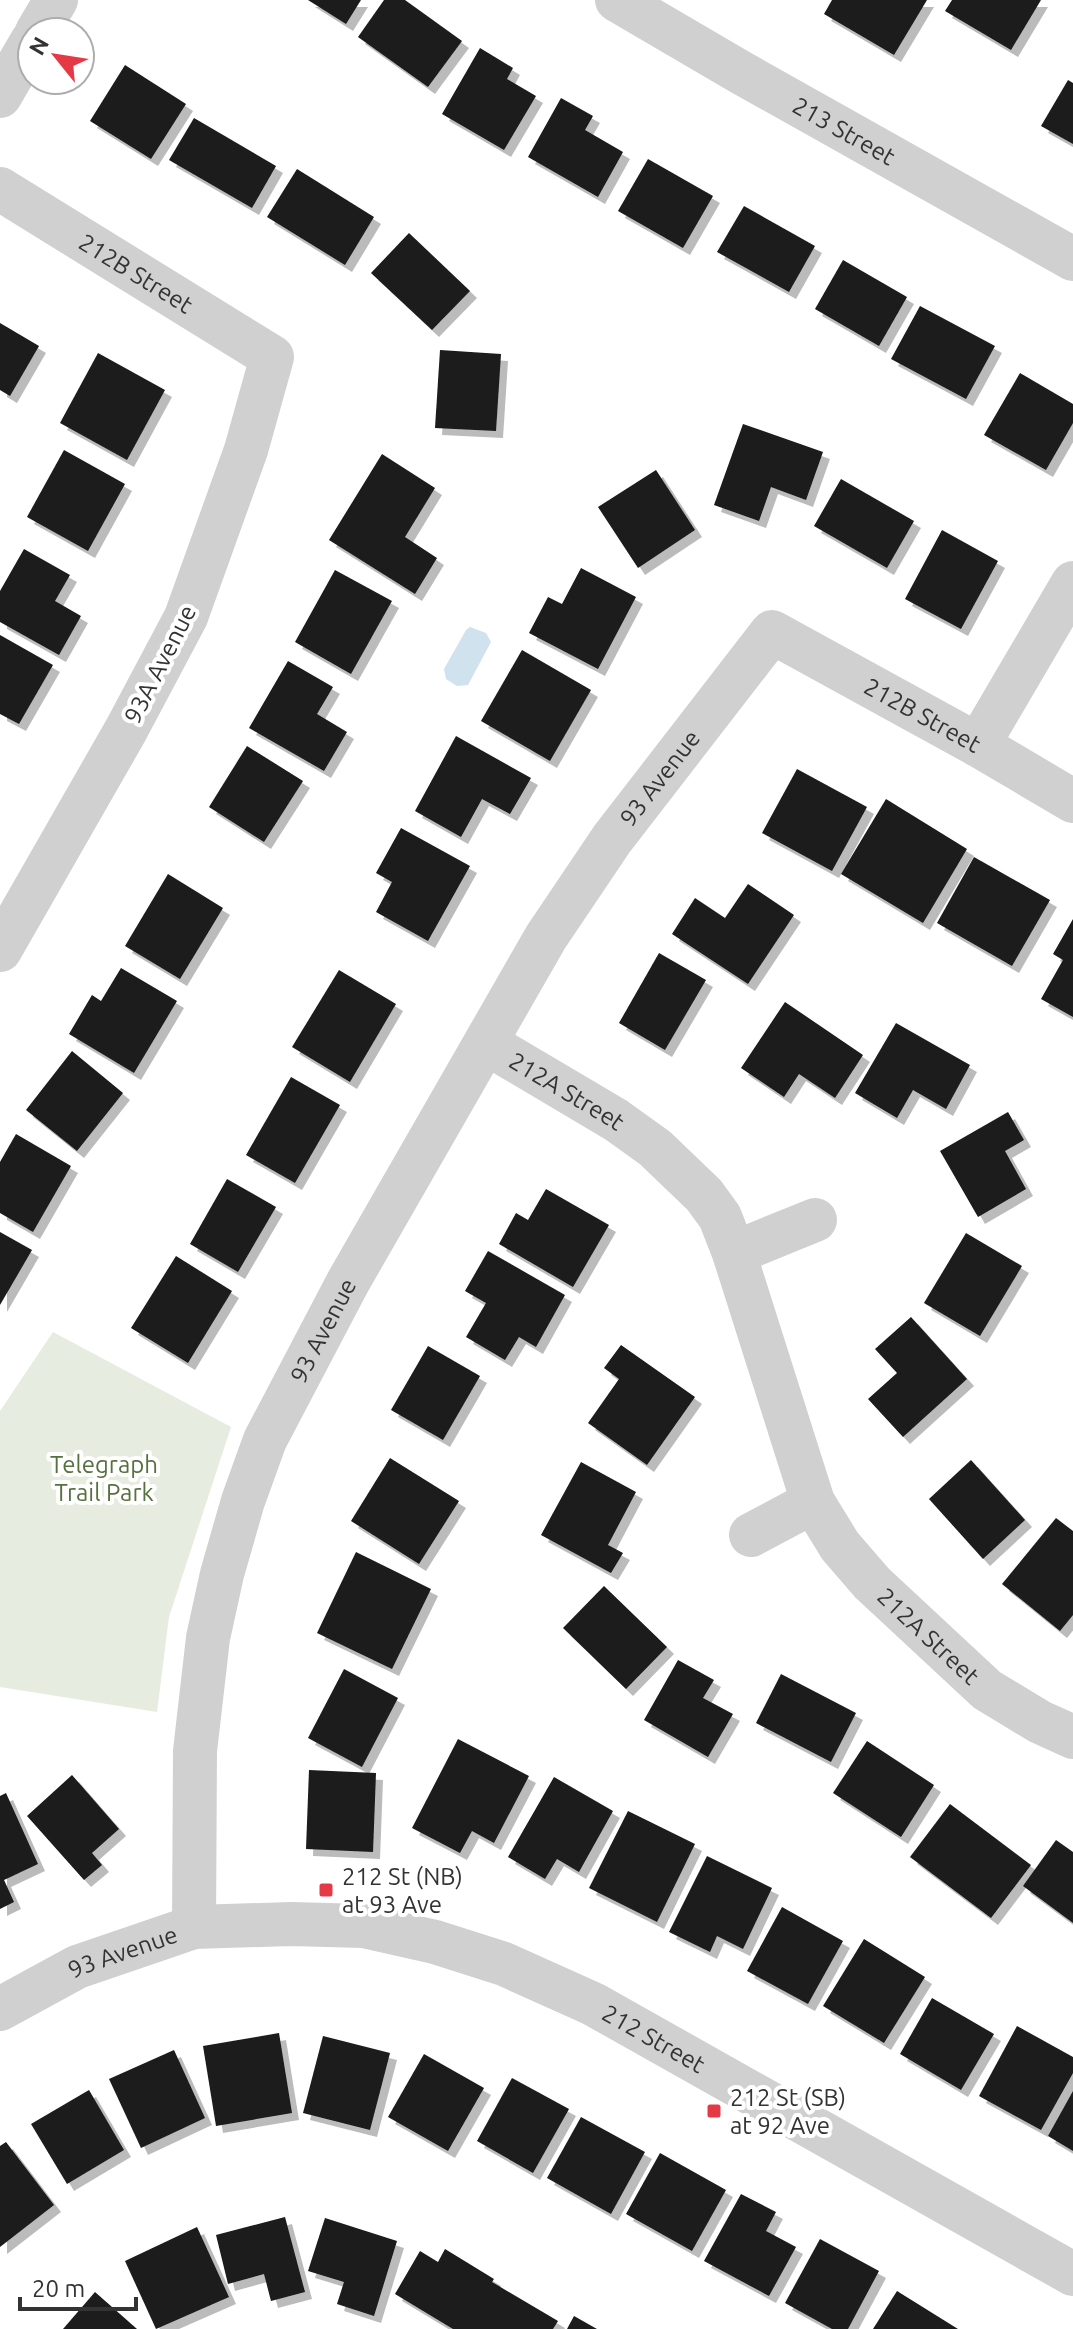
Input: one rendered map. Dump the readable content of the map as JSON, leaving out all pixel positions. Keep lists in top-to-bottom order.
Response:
{
  "streets": {
    "street": [
      "213 Street",
      "212B Street",
      "93A Avenue",
      "93 Avenue",
      "212A Street",
      "212 Street"
    ]
  },
  "crossings": [
    ["212B Street", "93A Avenue"],
    ["212B Street", "93 Avenue"],
    ["93 Avenue", "212A Street"],
    ["93 Avenue", "212 Street"]
  ],
  "parks": ["Telegraph Trail Park"],
  "places": {
    "transit": ["212 St (NB) at 93 Ave", "212 St (SB) at 92 Ave"]
  },
  "scale_bar": "20 m",
  "north": "top left"
}
